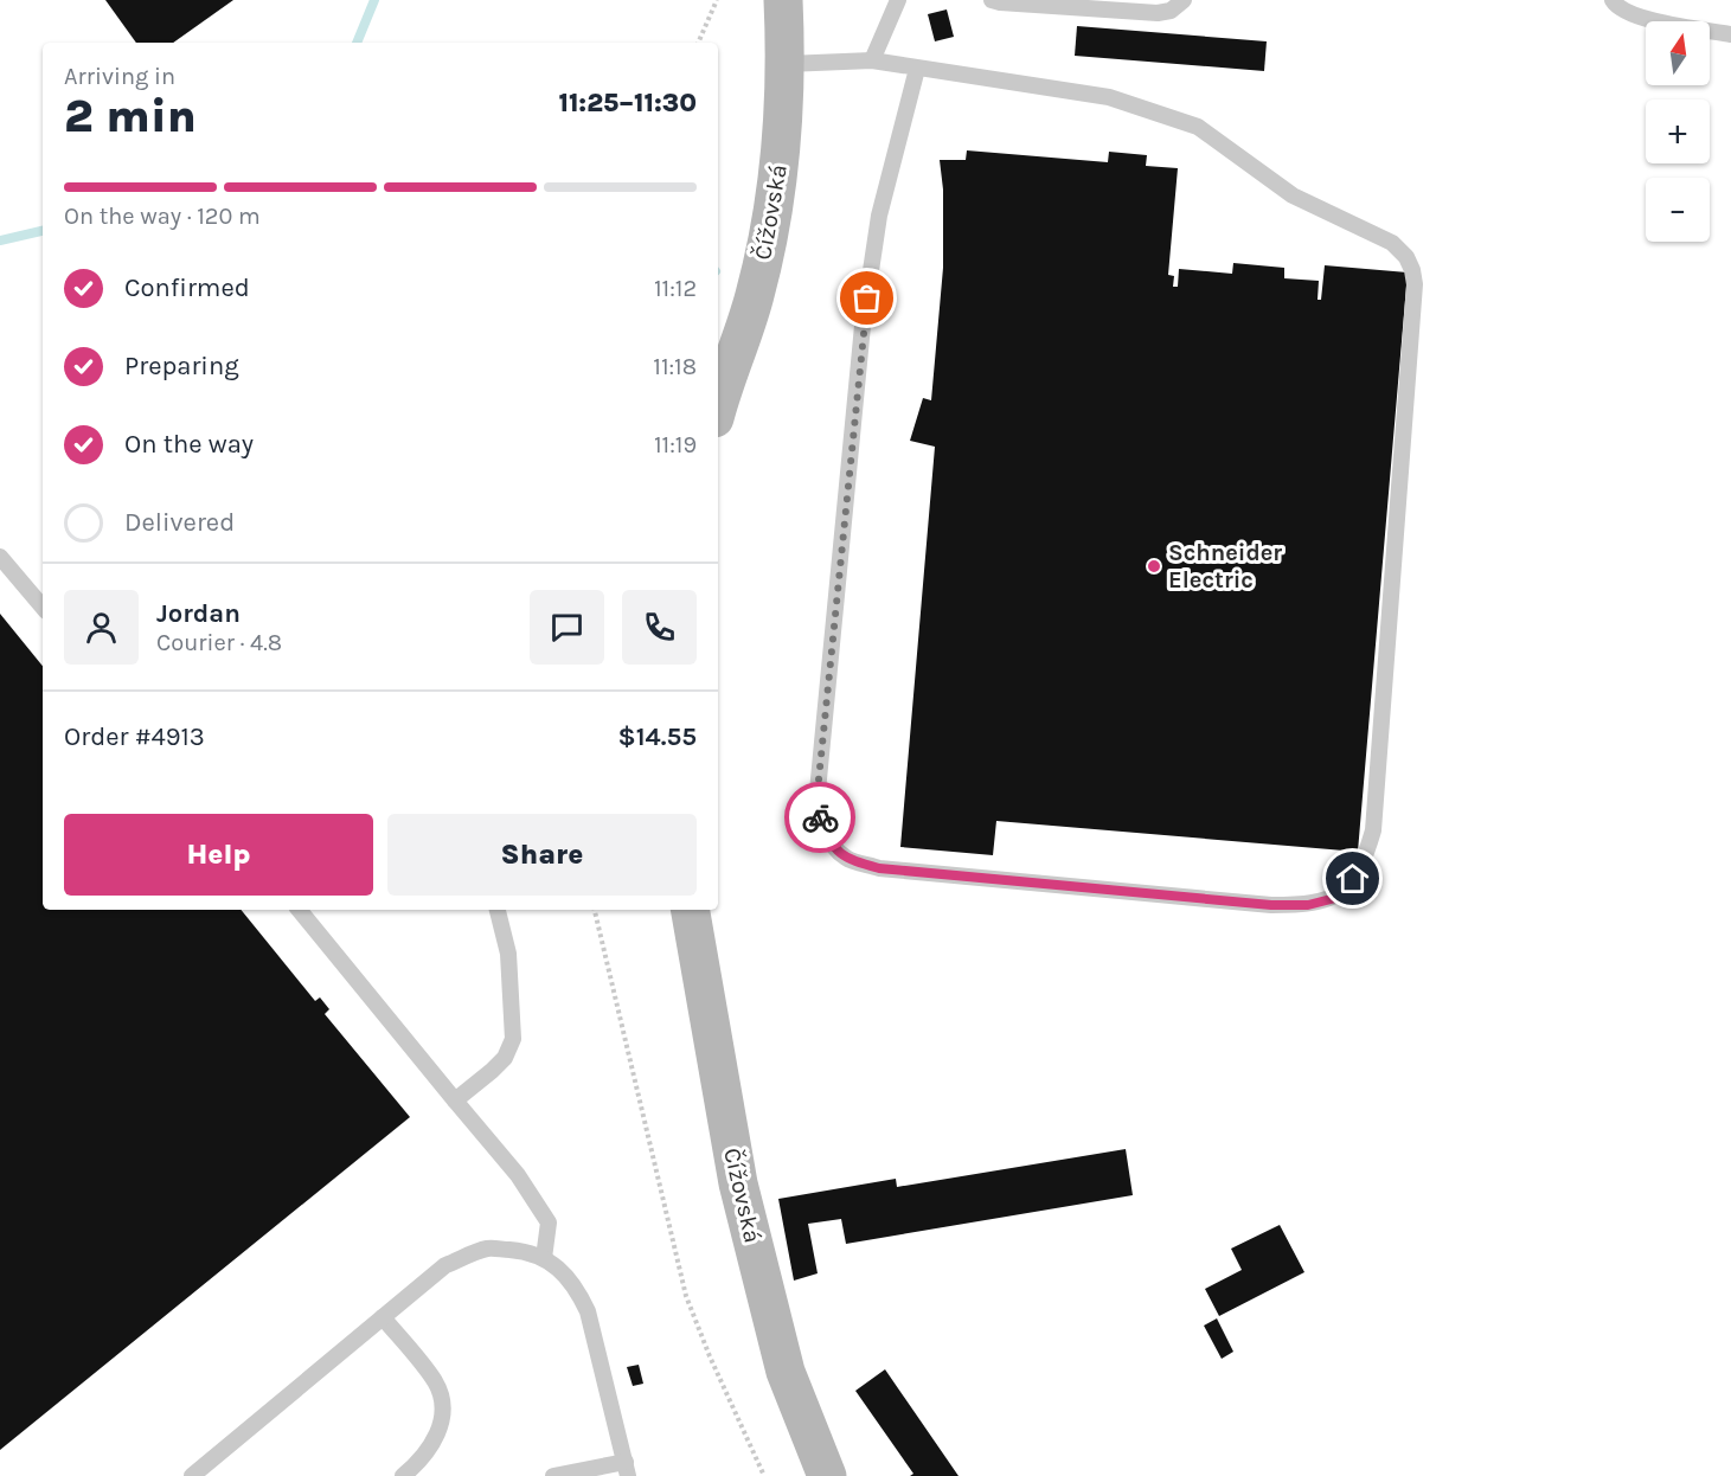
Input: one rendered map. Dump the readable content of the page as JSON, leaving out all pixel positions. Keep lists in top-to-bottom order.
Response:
{
  "streets": {
    "street": ["Čížovská"]
  },
  "places": ["Schneider Electric"],
  "north": "top",
  "page": {
    "map_buttons": ["+", "−"],
    "heading": ["2 min", "Arriving in", "11:25–11:30"],
    "panel": [
      "Jordan",
      "Courier · 4.8",
      "Order #4913",
      "$14.55"
    ],
    "bar": "On the way · 120 m",
    "list": [
      ["Confirmed", "11:12"],
      ["Preparing", "11:18"],
      ["On the way", "11:19"],
      "Delivered"
    ],
    "buttons": ["Help", "Share"]
  }
}
